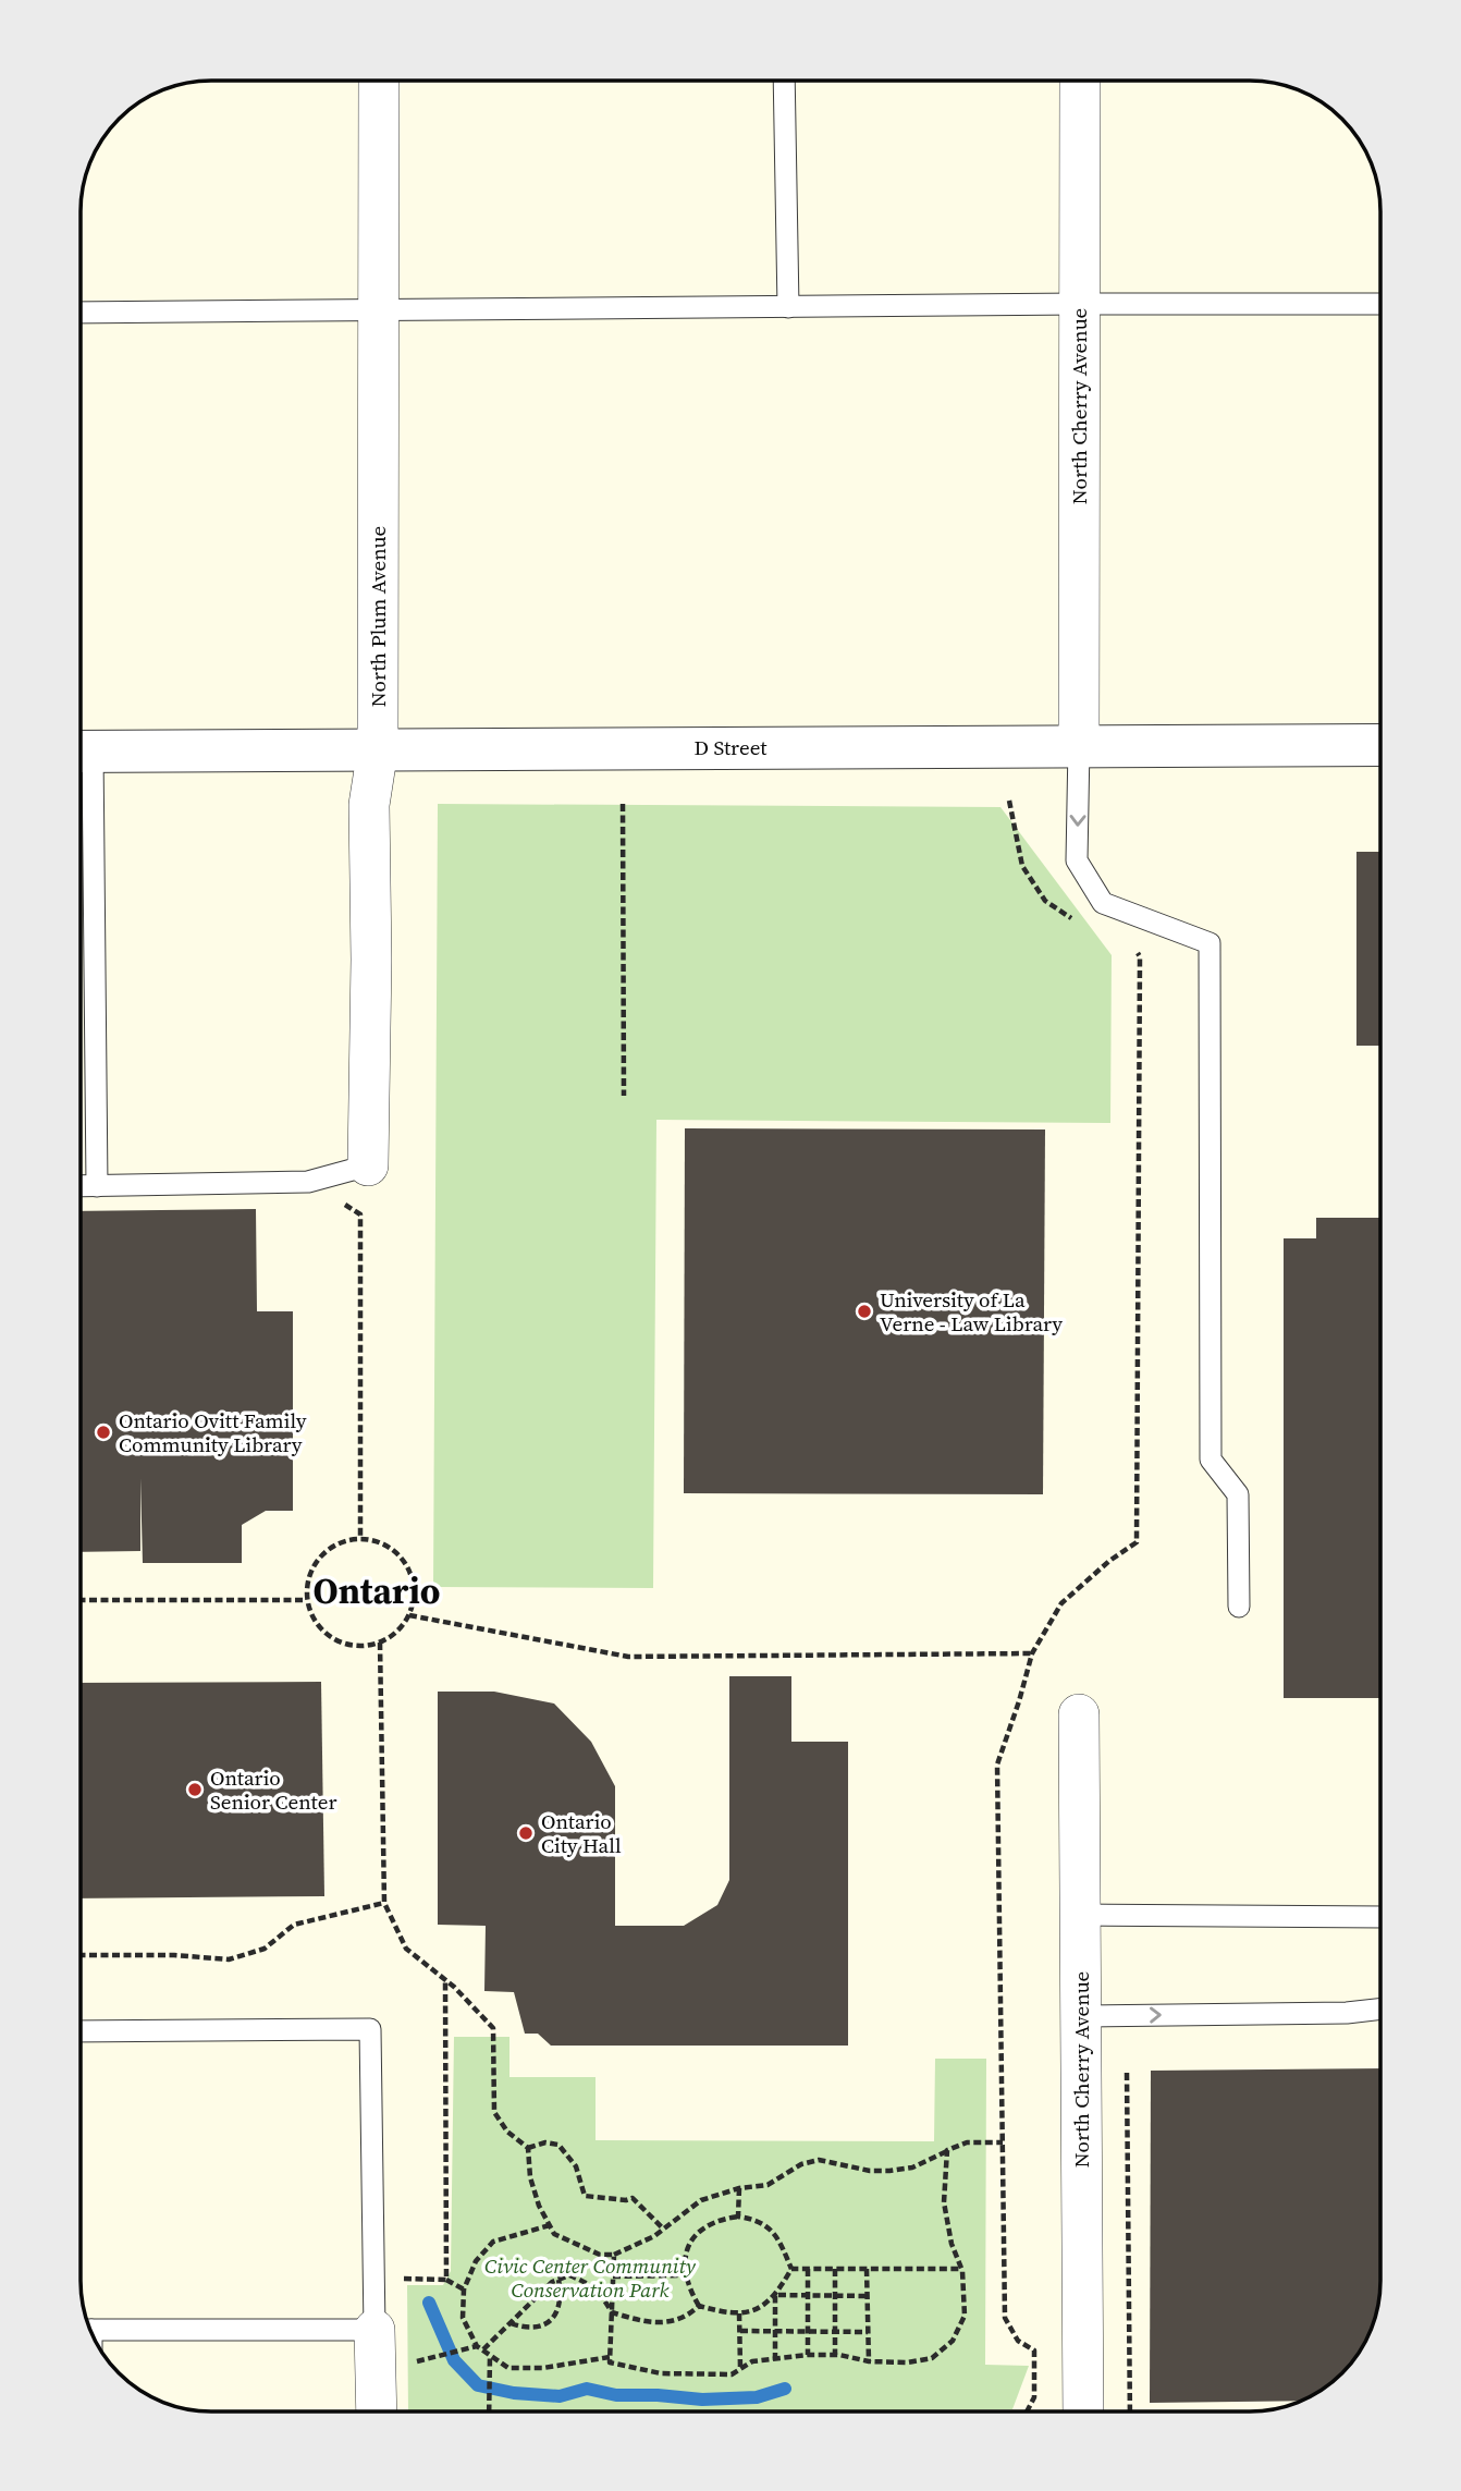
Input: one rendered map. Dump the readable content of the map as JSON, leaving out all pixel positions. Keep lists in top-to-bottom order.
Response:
{
  "streets": {
    "street": ["North Cherry Avenue", "North Plum Avenue", "D Street"]
  },
  "crossings": [
    ["North Cherry Avenue", "D Street"],
    ["North Plum Avenue", "D Street"]
  ],
  "districts": ["Ontario"],
  "parks": ["Civic Center Community Conservation Park"],
  "places": [
    "University of La Verne - Law Library",
    "Ontario Ovitt Family Community Library",
    "Ontario Senior Center",
    "Ontario City Hall"
  ]
}
